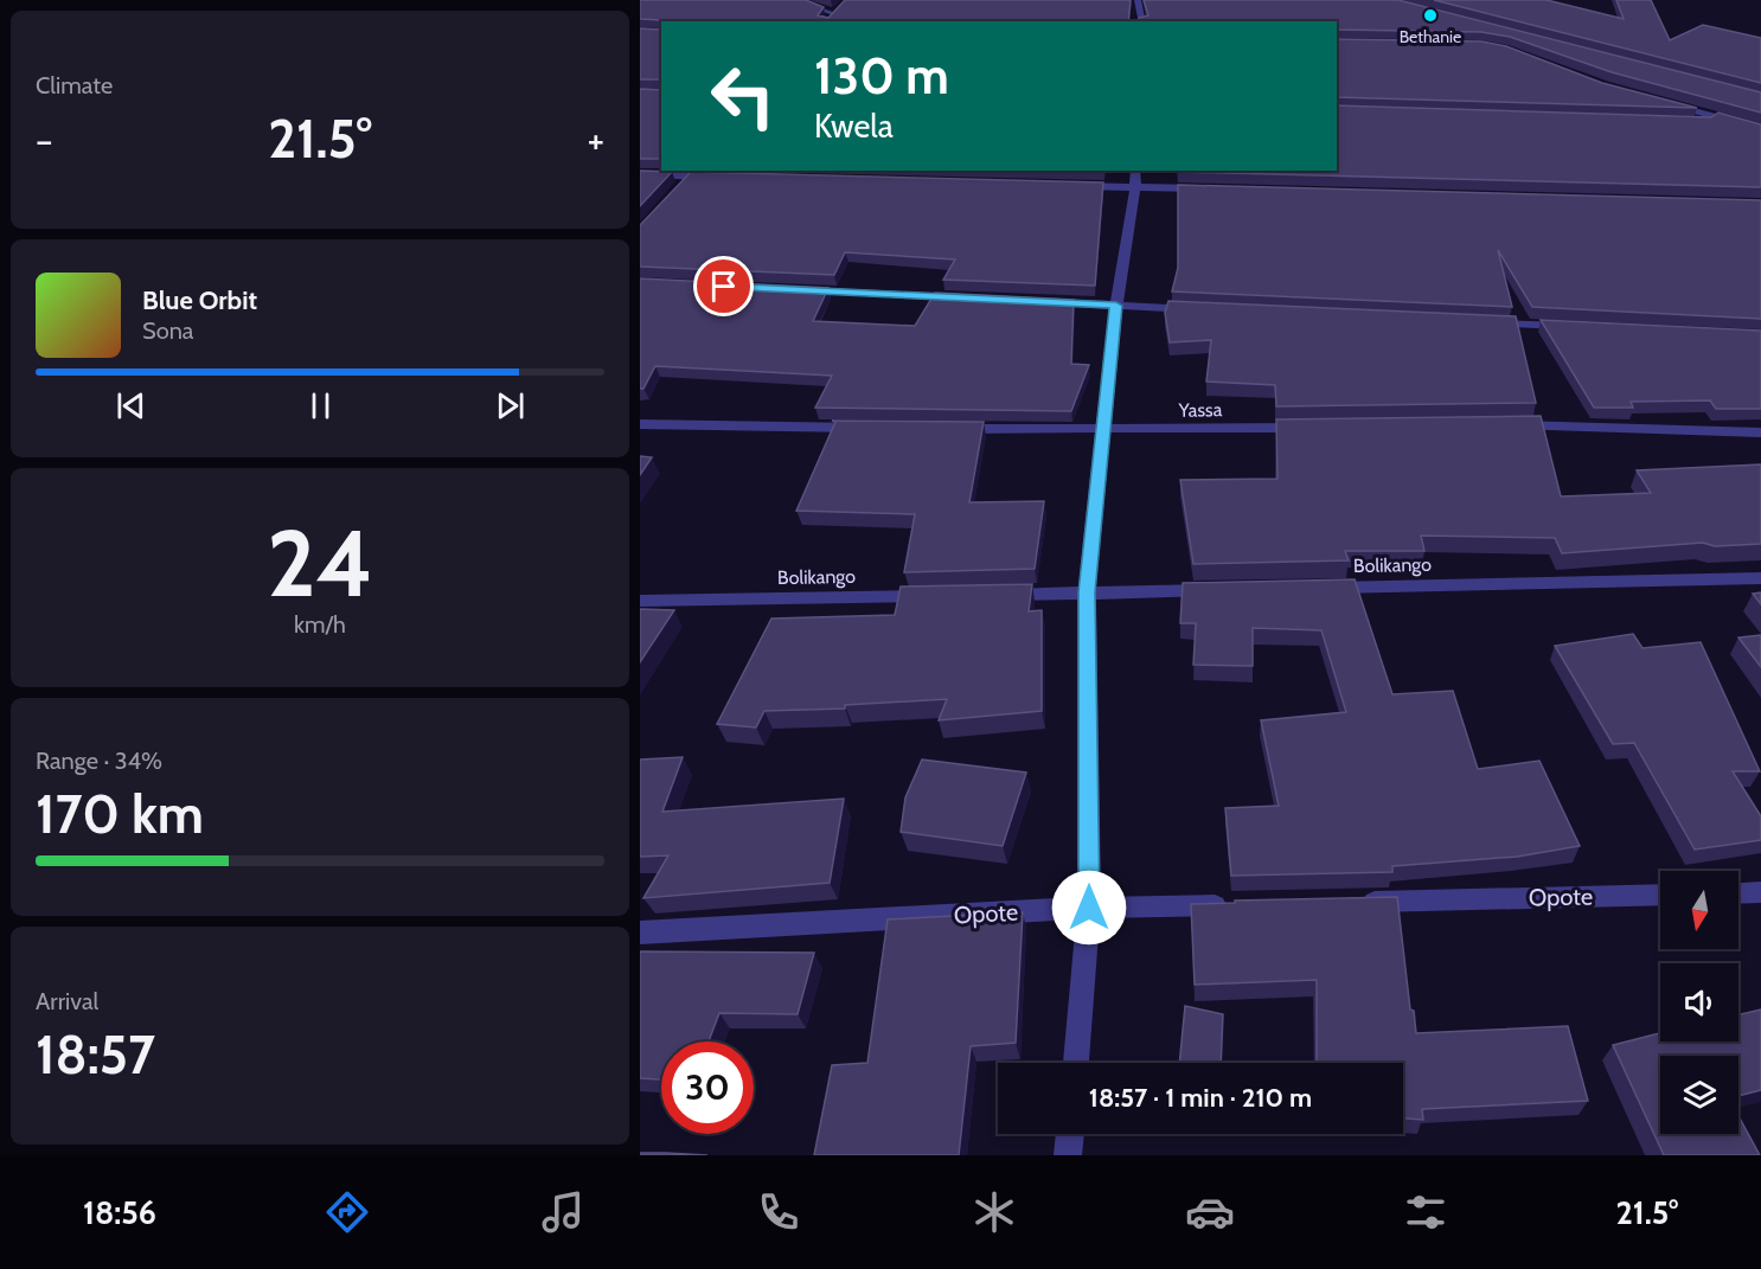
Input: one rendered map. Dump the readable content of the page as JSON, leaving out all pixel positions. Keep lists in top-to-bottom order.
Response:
{
  "streets": {
    "street": ["Yassa", "Bolikango", "Opote"]
  },
  "places": ["Bethanie"],
  "north": "bottom",
  "page": {
    "tile": [
      "Climate",
      ["24", "km/h"],
      ["Range · 34%", "170 km"],
      ["Arrival", "18:57"]
    ],
    "turn": ["130 m", "Kwela"],
    "heat": ["−", "21.5°", "+"],
    "song": ["Blue Orbit", "Sona"],
    "limit": "30",
    "trip": "18:57 · 1 min · 210 m",
    "tabs": ["18:56", "21.5°"]
  }
}
